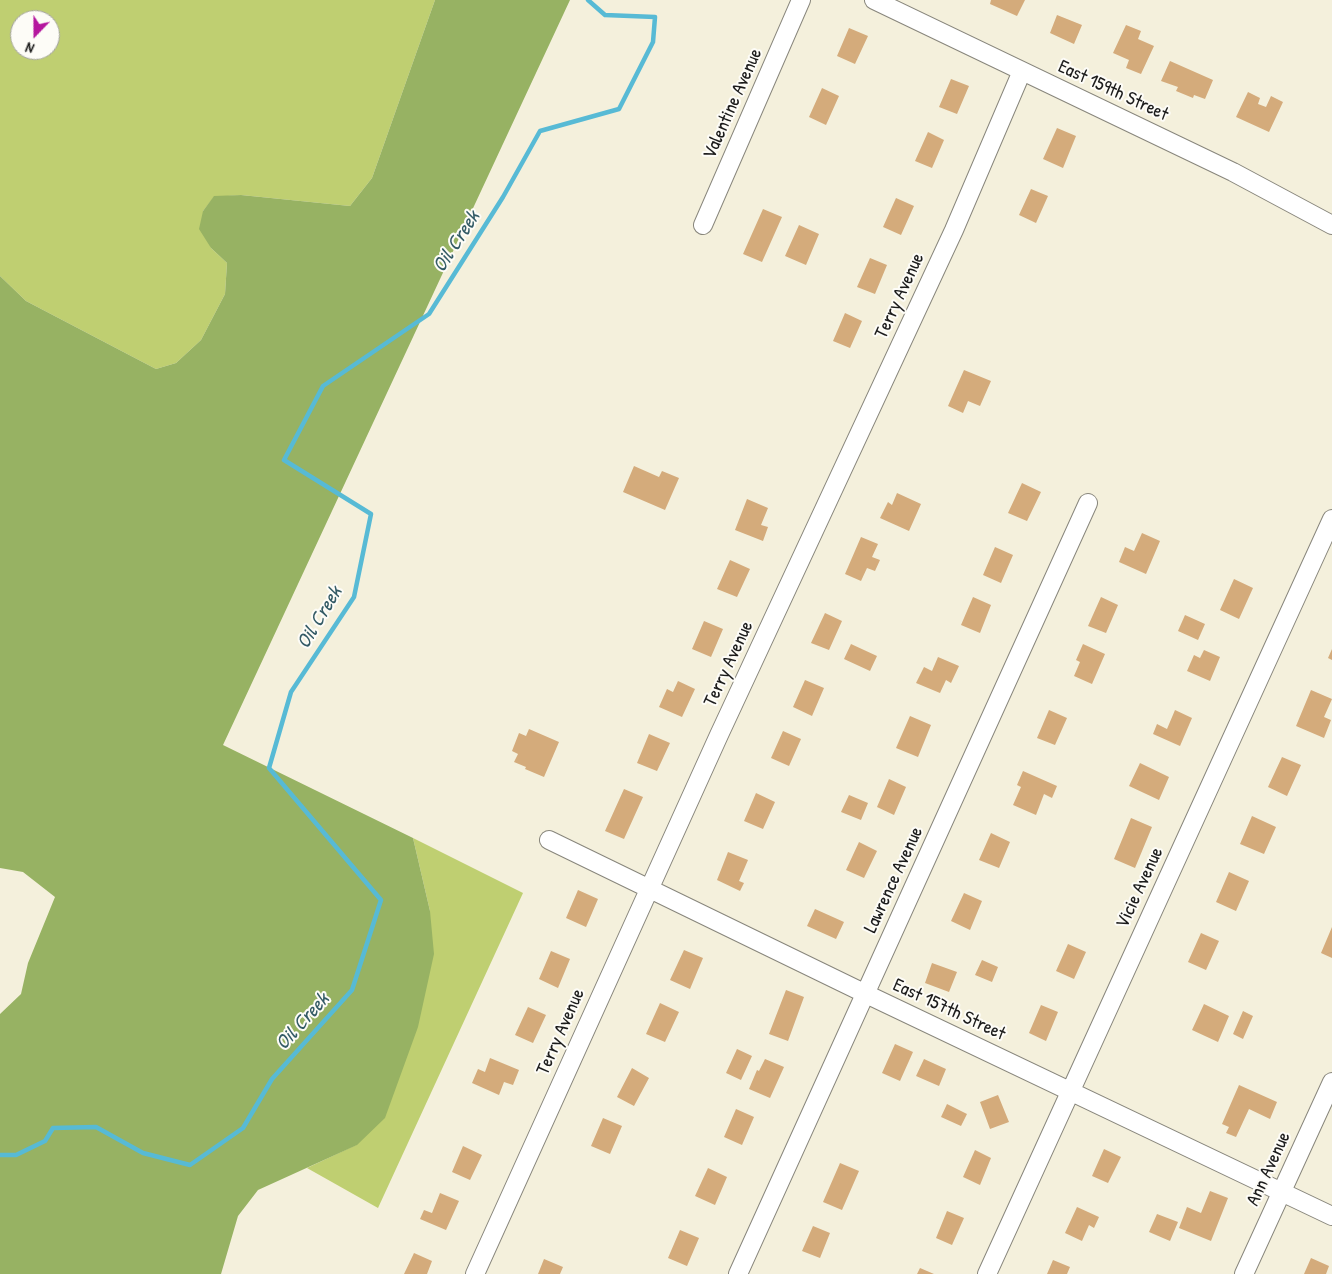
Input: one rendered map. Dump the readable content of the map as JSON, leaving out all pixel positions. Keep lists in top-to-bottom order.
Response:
{
  "streets": {
    "street": [
      "East 159th Street",
      "Valentine Avenue",
      "Terry Avenue",
      "Lawrence Avenue",
      "Vicie Avenue",
      "East 157th Street",
      "Ann Avenue"
    ]
  },
  "crossings": [
    ["East 159th Street", "Terry Avenue"],
    ["Terry Avenue", "East 157th Street"],
    ["Lawrence Avenue", "East 157th Street"],
    ["Vicie Avenue", "East 157th Street"],
    ["East 157th Street", "Ann Avenue"]
  ],
  "water": ["Oil Creek"],
  "north": "bottom"
}
